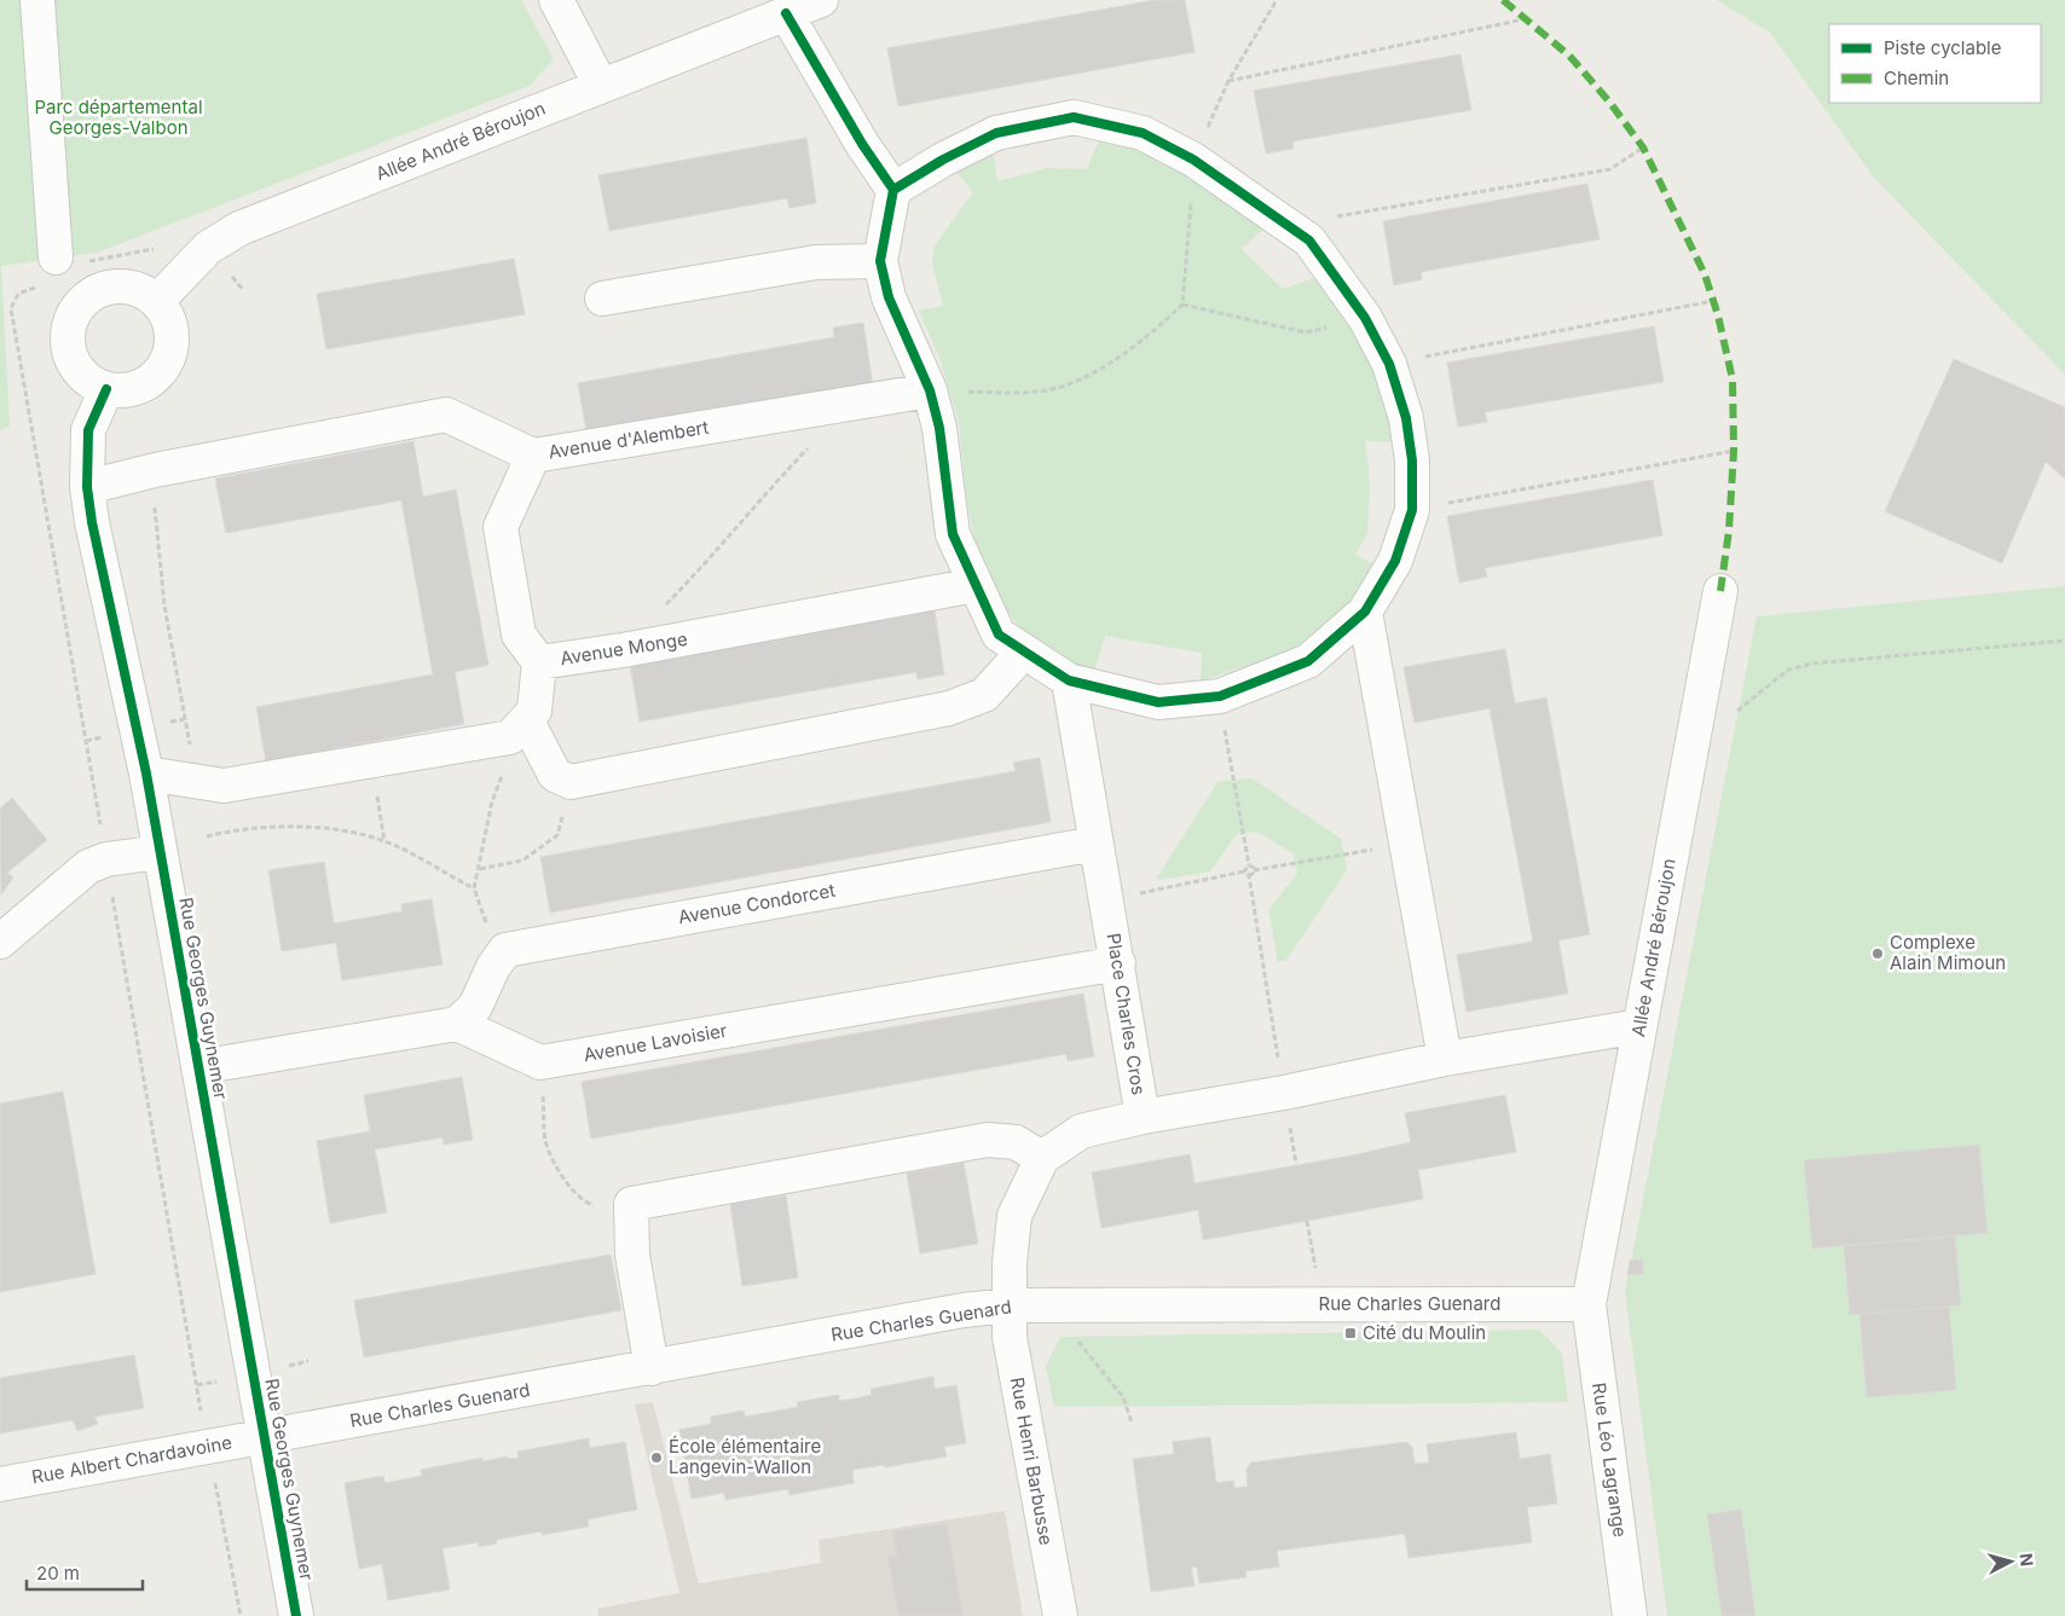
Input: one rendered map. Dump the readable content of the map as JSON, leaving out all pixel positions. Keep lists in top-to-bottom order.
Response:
{
  "streets": {
    "street": [
      "Allée André Béroujon",
      "Avenue d'Alembert",
      "Avenue Monge",
      "Avenue Condorcet",
      "Rue Georges Guynemer",
      "Place Charles Cros",
      "Avenue Lavoisier",
      "Rue Charles Guenard",
      "Rue Albert Chardavoine",
      "Rue Léo Lagrange",
      "Rue Henri Barbusse"
    ]
  },
  "crossings": [
    ["Allée André Béroujon", "Rue Georges Guynemer"],
    ["Allée André Béroujon", "Place Charles Cros"],
    ["Allée André Béroujon", "Rue Charles Guenard"],
    ["Allée André Béroujon", "Rue Léo Lagrange"],
    ["Avenue d'Alembert", "Rue Georges Guynemer"],
    ["Avenue Condorcet", "Place Charles Cros"],
    ["Rue Georges Guynemer", "Rue Charles Guenard"],
    ["Rue Georges Guynemer", "Rue Albert Chardavoine"],
    ["Place Charles Cros", "Avenue Lavoisier"],
    ["Rue Charles Guenard", "Rue Albert Chardavoine"],
    ["Rue Charles Guenard", "Rue Léo Lagrange"],
    ["Rue Charles Guenard", "Rue Henri Barbusse"]
  ],
  "parks": ["Parc départemental Georges-Valbon"],
  "places": {
    "other": ["Complexe Alain Mimoun", "École élémentaire Langevin-Wallon"],
    "transit": ["Cité du Moulin"]
  },
  "legend": ["Piste cyclable", "Chemin"],
  "scale_bar": "20 m",
  "north": "right"
}
